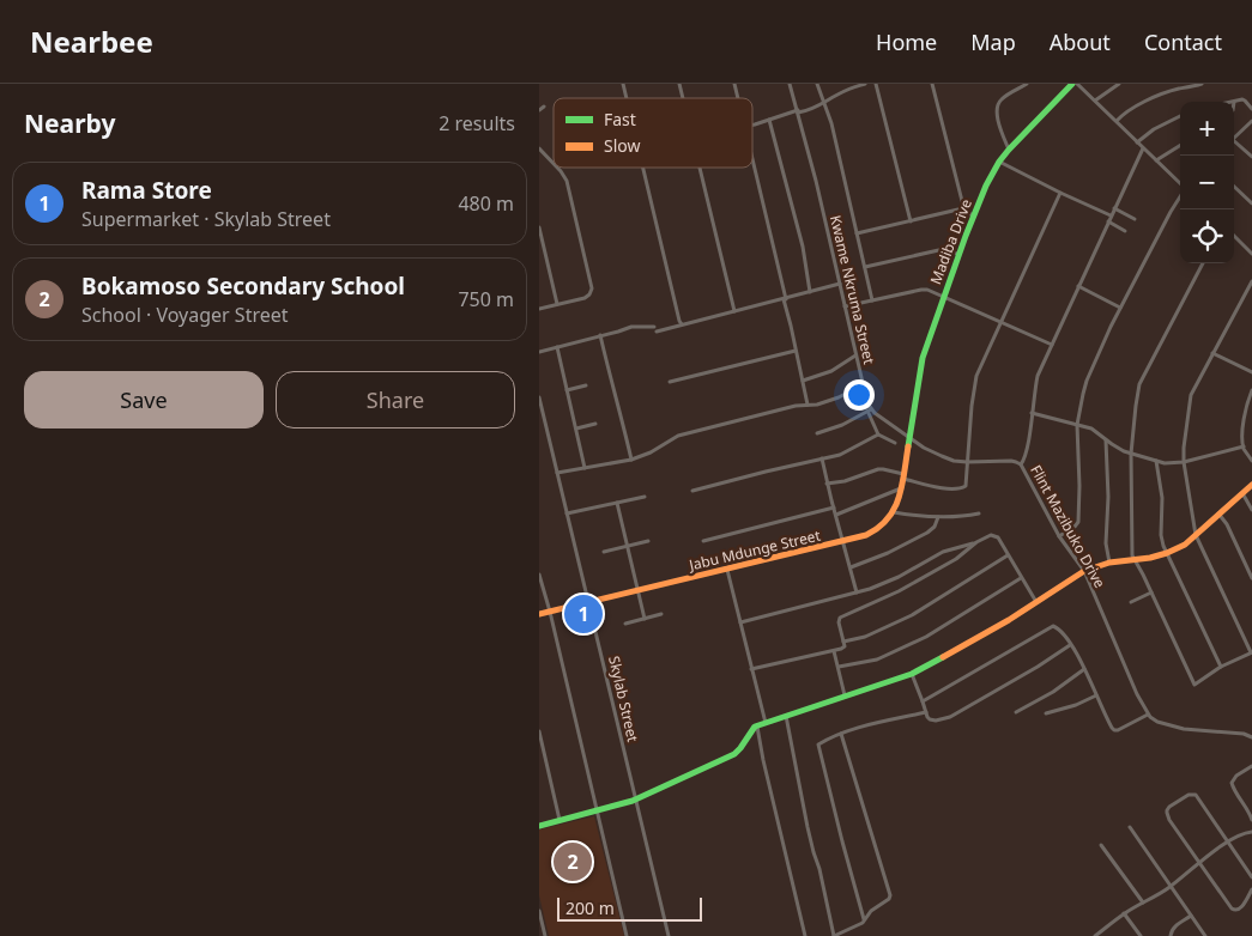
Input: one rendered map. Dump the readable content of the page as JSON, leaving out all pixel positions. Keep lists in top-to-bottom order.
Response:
{
  "streets": {
    "street": [
      "Madiba Drive",
      "Kwame Nkruma Street",
      "Flint Mazibuko Drive",
      "Jabu Mdunge Street",
      "Skylab Street"
    ]
  },
  "crossings": [
    ["Madiba Drive", "Jabu Mdunge Street"],
    ["Jabu Mdunge Street", "Skylab Street"]
  ],
  "legend": ["Fast", "Slow"],
  "scale_bar": "200 m",
  "page": {
    "header": "Nearbee",
    "nav": [
      "Home",
      "Map",
      "About",
      "Contact"
    ],
    "heading": ["Nearby", "2 results"],
    "map_buttons": ["+", "−"],
    "list": [
      {
        "mark": "1",
        "name": "Rama Store",
        "note": "Supermarket · Skylab Street",
        "value": "480 m"
      },
      {
        "mark": "2",
        "name": "Bokamoso Secondary School",
        "note": "School · Voyager Street",
        "value": "750 m"
      }
    ],
    "buttons": ["Save", "Share"],
    "pins": ["1", "2"],
    "scale": "200 m"
  }
}
